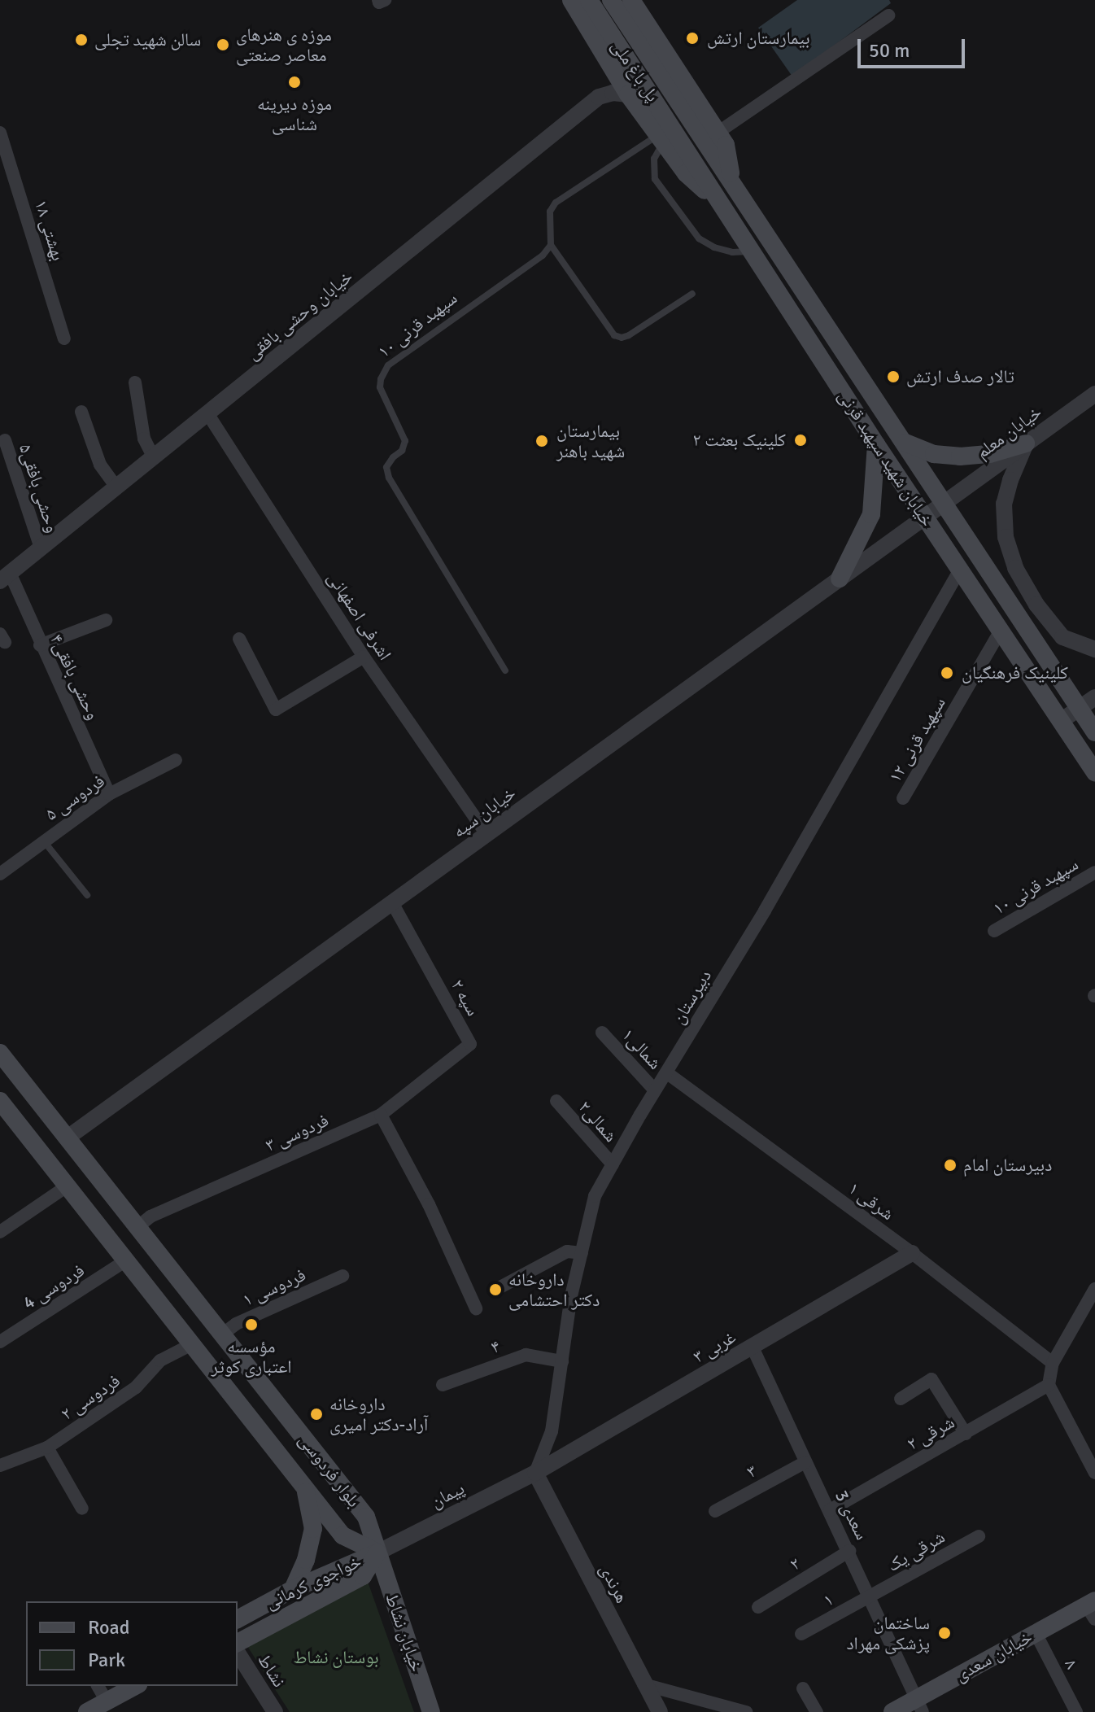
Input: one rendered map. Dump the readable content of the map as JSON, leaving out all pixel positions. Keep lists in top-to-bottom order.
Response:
{
  "streets": {
    "main road": [
      "پل باغ ملی",
      "خیابان شهید سپهبد قرنی",
      "بلوار فردوسی",
      "خواجوی کرمانی",
      "خیابان نشاط",
      "خیابان سعدی"
    ],
    "street": [
      "بهشتی ۱۸",
      "خیابان وحشی بافقی",
      "سپهبد قرنی ۱۰",
      "خیابان معلم",
      "وحشی بافقی۵",
      "اشرفی اصفهانی",
      "وحشی بافقی۴",
      "سپهبد قرنی ۱۲",
      "فردوسی ۵",
      "خیابان سپه",
      "دبیرستان",
      "سپه ۲",
      "شمالی۱",
      "شمالی۲",
      "فردوسی ۳",
      "شرقی ۱",
      "فردوسی 4",
      "فردوسی ۱",
      "۴",
      "۳ غربی",
      "فردوسی ۲",
      "شرقی ۲",
      "۳",
      "پیمان",
      "سعدی 3",
      "شرقی یک",
      "۲",
      "هرندی",
      "۱",
      "۸",
      "نشاط"
    ]
  },
  "crossings": [
    ["پل باغ ملی", "خیابان شهید سپهبد قرنی"],
    ["خیابان وحشی بافقی", "وحشی بافقی۵"],
    ["خیابان وحشی بافقی", "اشرفی اصفهانی"],
    ["خیابان وحشی بافقی", "وحشی بافقی۴"],
    ["خیابان معلم", "خیابان شهید سپهبد قرنی"],
    ["خیابان معلم", "خیابان سپه"],
    ["خیابان شهید سپهبد قرنی", "سپهبد قرنی ۱۲"],
    ["خیابان شهید سپهبد قرنی", "خیابان سپه"],
    ["خیابان شهید سپهبد قرنی", "دبیرستان"],
    ["اشرفی اصفهانی", "خیابان سپه"],
    ["وحشی بافقی۴", "فردوسی ۵"],
    ["خیابان سپه", "سپه ۲"],
    ["خیابان سپه", "بلوار فردوسی"],
    ["دبیرستان", "شمالی۱"],
    ["دبیرستان", "شمالی۲"],
    ["دبیرستان", "شرقی ۱"],
    ["دبیرستان", "۴"],
    ["دبیرستان", "۳ غربی"],
    ["دبیرستان", "پیمان"],
    ["دبیرستان", "هرندی"],
    ["سپه ۲", "فردوسی ۳"],
    ["فردوسی ۳", "بلوار فردوسی"],
    ["شرقی ۱", "۳ غربی"],
    ["فردوسی 4", "بلوار فردوسی"],
    ["فردوسی ۱", "بلوار فردوسی"],
    ["۳ غربی", "پیمان"],
    ["۳ غربی", "سعدی 3"],
    ["۳ غربی", "هرندی"],
    ["فردوسی ۲", "بلوار فردوسی"],
    ["شرقی ۲", "سعدی 3"],
    ["بلوار فردوسی", "پیمان"],
    ["بلوار فردوسی", "خواجوی کرمانی"],
    ["بلوار فردوسی", "خیابان نشاط"],
    ["۳", "سعدی 3"],
    ["پیمان", "خواجوی کرمانی"],
    ["پیمان", "هرندی"],
    ["پیمان", "خیابان نشاط"],
    ["سعدی 3", "شرقی یک"],
    ["سعدی 3", "۲"],
    ["سعدی 3", "۱"],
    ["سعدی 3", "خیابان سعدی"],
    ["شرقی یک", "۱"],
    ["خواجوی کرمانی", "خیابان نشاط"],
    ["خیابان سعدی", "۸"]
  ],
  "parks": ["بوستان نشاط"],
  "places": [
    "بیمارستان ارتش",
    "سالن شهید تجلی",
    "موزه ی هنرهای معاصر صنعتی",
    "موزه دیرینه شناسی",
    "تالار صدف ارتش",
    "کلینیک بعثت ۲",
    "بیمارستان شهید باهنر",
    "کلینیک فرهنگیان",
    "دبیرستان امام",
    "داروخانه دکتر احتشامی",
    "مؤسسه اعتباری کوثر",
    "داروخانه آراد-دکتر امیری",
    "ساختمان پزشکی مهراد"
  ],
  "legend": ["Road", "Park"],
  "scale_bar": "50 m"
}
